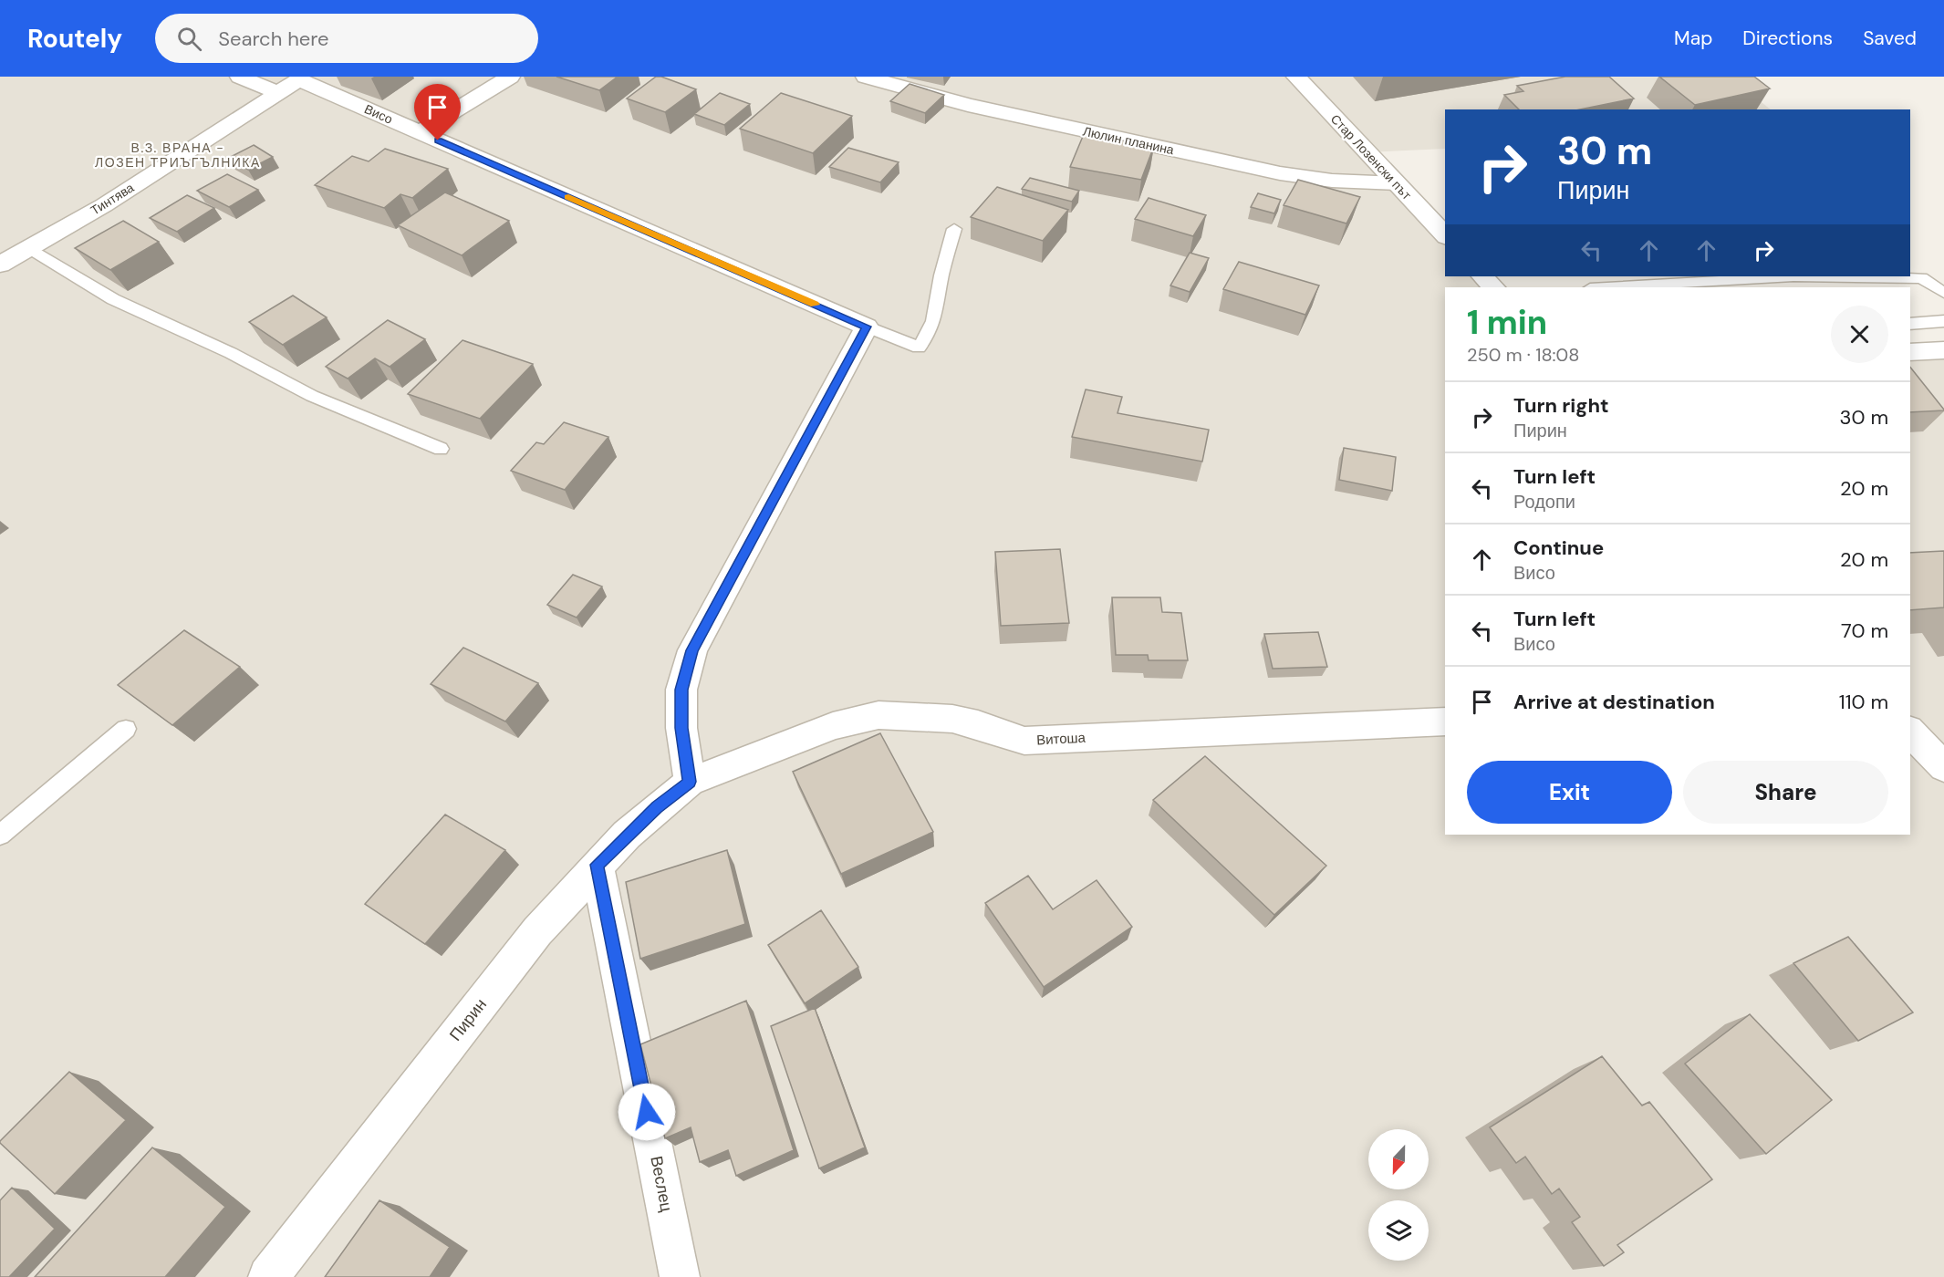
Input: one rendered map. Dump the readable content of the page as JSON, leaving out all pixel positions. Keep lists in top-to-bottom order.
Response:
{
  "streets": {
    "street": [
      "Висо",
      "Люлин планина",
      "Стар Лозенски път",
      "Тинтява",
      "Витоша",
      "Пирин",
      "Веслец"
    ]
  },
  "crossings": [
    ["Висо", "Тинтява"],
    ["Люлин планина", "Стар Лозенски път"],
    ["Витоша", "Пирин"],
    ["Пирин", "Веслец"]
  ],
  "districts": ["В.З. ВРАНА - ЛОЗЕН ТРИЪГЪЛНИКА"],
  "north": "bottom",
  "page": {
    "header": "Routely",
    "search": "Search here",
    "nav": ["Map", "Directions", "Saved"],
    "turn": ["30 m", "Пирин"],
    "heading": ["1 min", "250 m · 18:08"],
    "list": [
      {
        "name": "Turn right",
        "note": "Пирин",
        "value": "30 m"
      },
      {
        "name": "Turn left",
        "note": "Родопи",
        "value": "20 m"
      },
      {
        "name": "Continue",
        "note": "Висо",
        "value": "20 m"
      },
      {
        "name": "Turn left",
        "note": "Висо",
        "value": "70 m"
      },
      {
        "name": "Arrive at destination",
        "value": "110 m"
      }
    ],
    "buttons": ["Exit", "Share"]
  }
}
